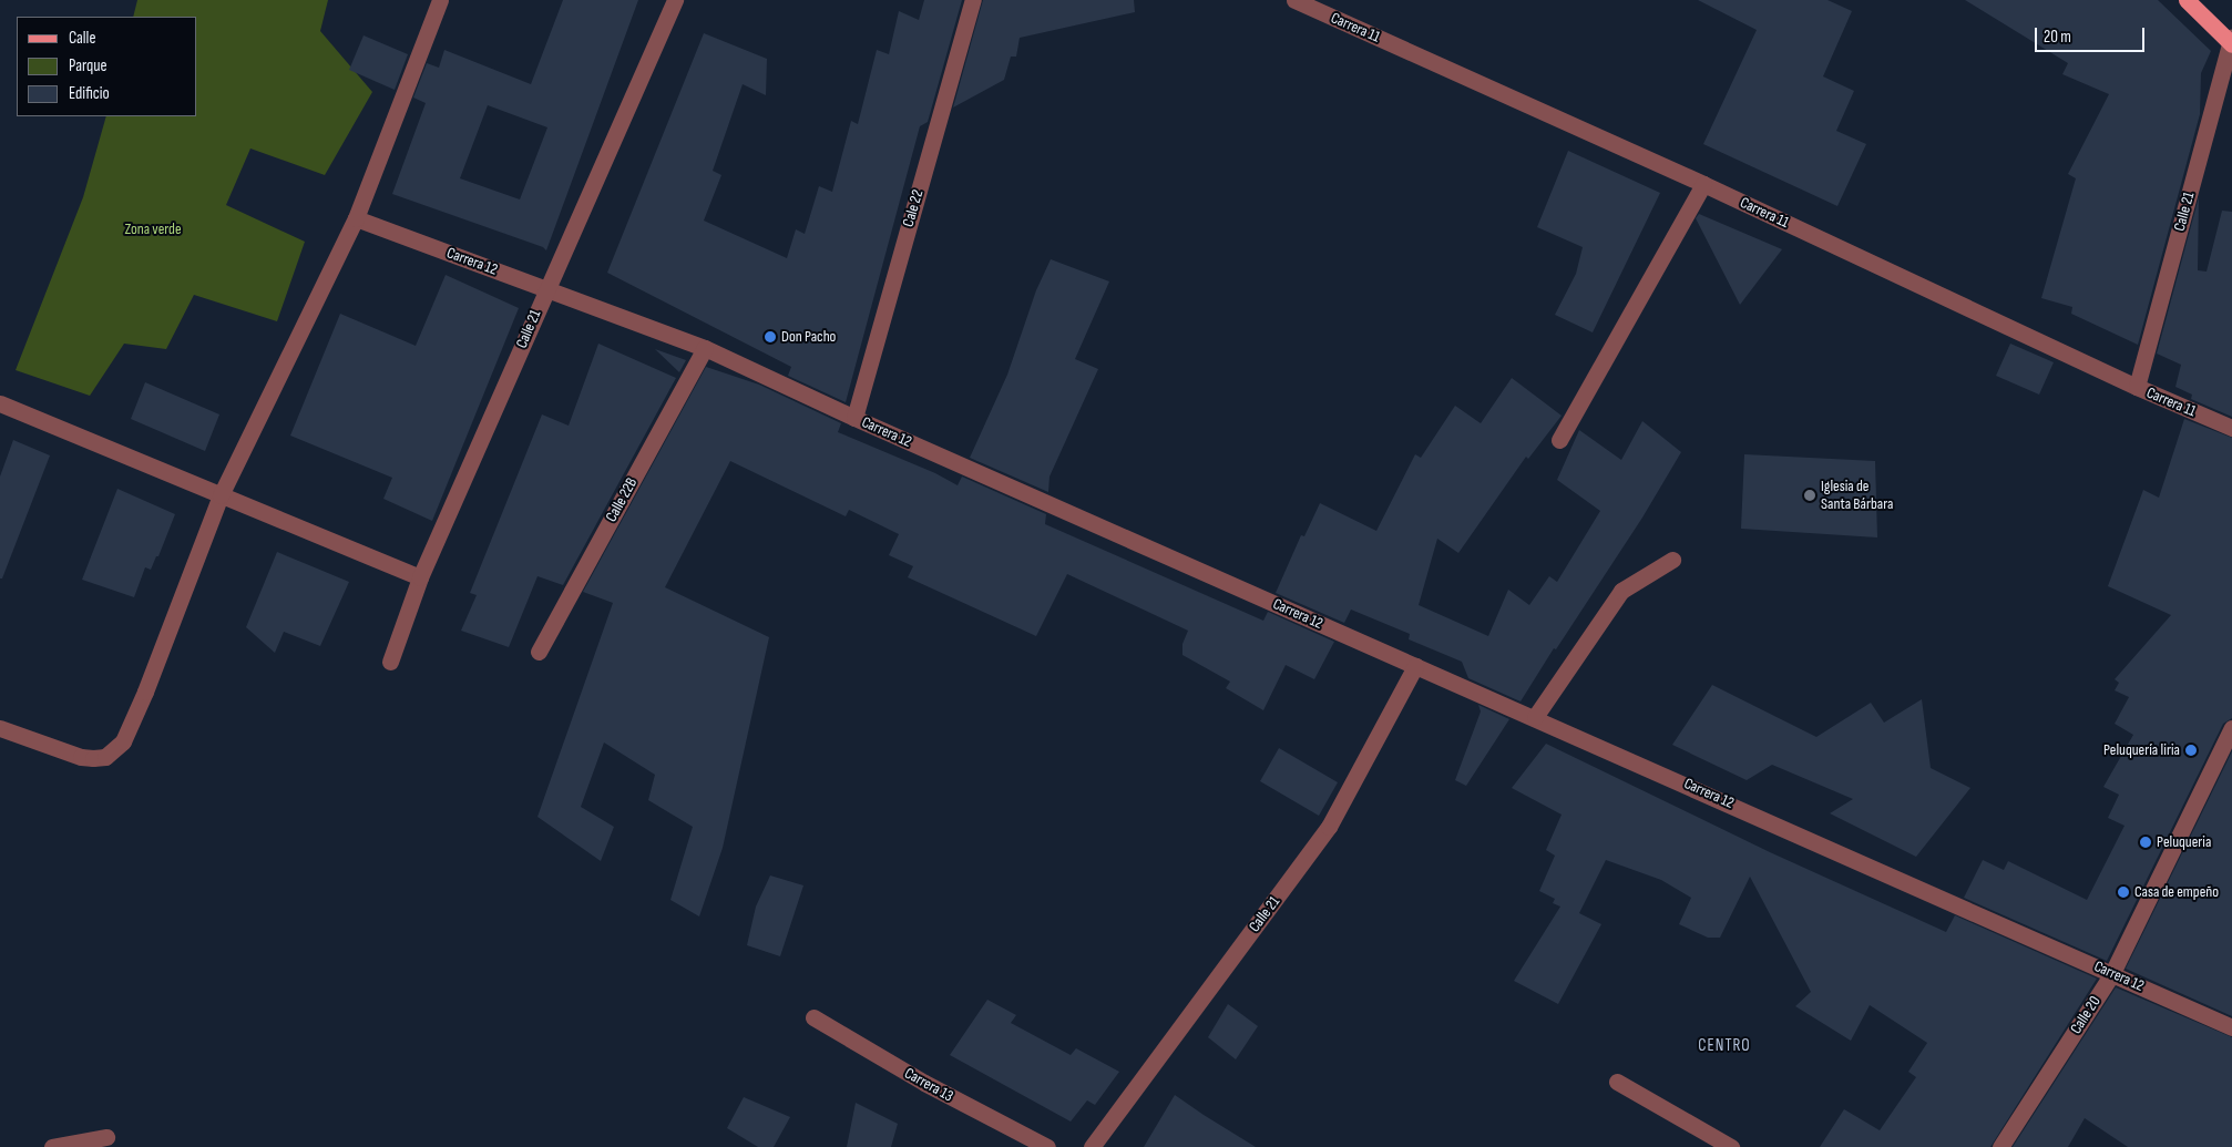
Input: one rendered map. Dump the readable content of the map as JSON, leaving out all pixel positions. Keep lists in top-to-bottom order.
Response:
{
  "streets": {
    "street": [
      "Carrera 11",
      "Cale 22",
      "Calle 21",
      "Carrera 12",
      "Calle 22B",
      "Calle 20",
      "Carrera 13"
    ]
  },
  "crossings": [
    ["Carrera 11", "Calle 21"],
    ["Cale 22", "Carrera 12"],
    ["Calle 21", "Carrera 12"],
    ["Carrera 12", "Calle 22B"],
    ["Carrera 12", "Calle 20"]
  ],
  "districts": ["CENTRO"],
  "parks": ["Zona verde"],
  "places": [
    "Don Pacho",
    "Iglesia de Santa Bárbara",
    "Peluquería liria",
    "Peluqueria",
    "Casa de empeño"
  ],
  "legend": ["Calle", "Parque", "Edificio"],
  "scale_bar": "20 m"
}
